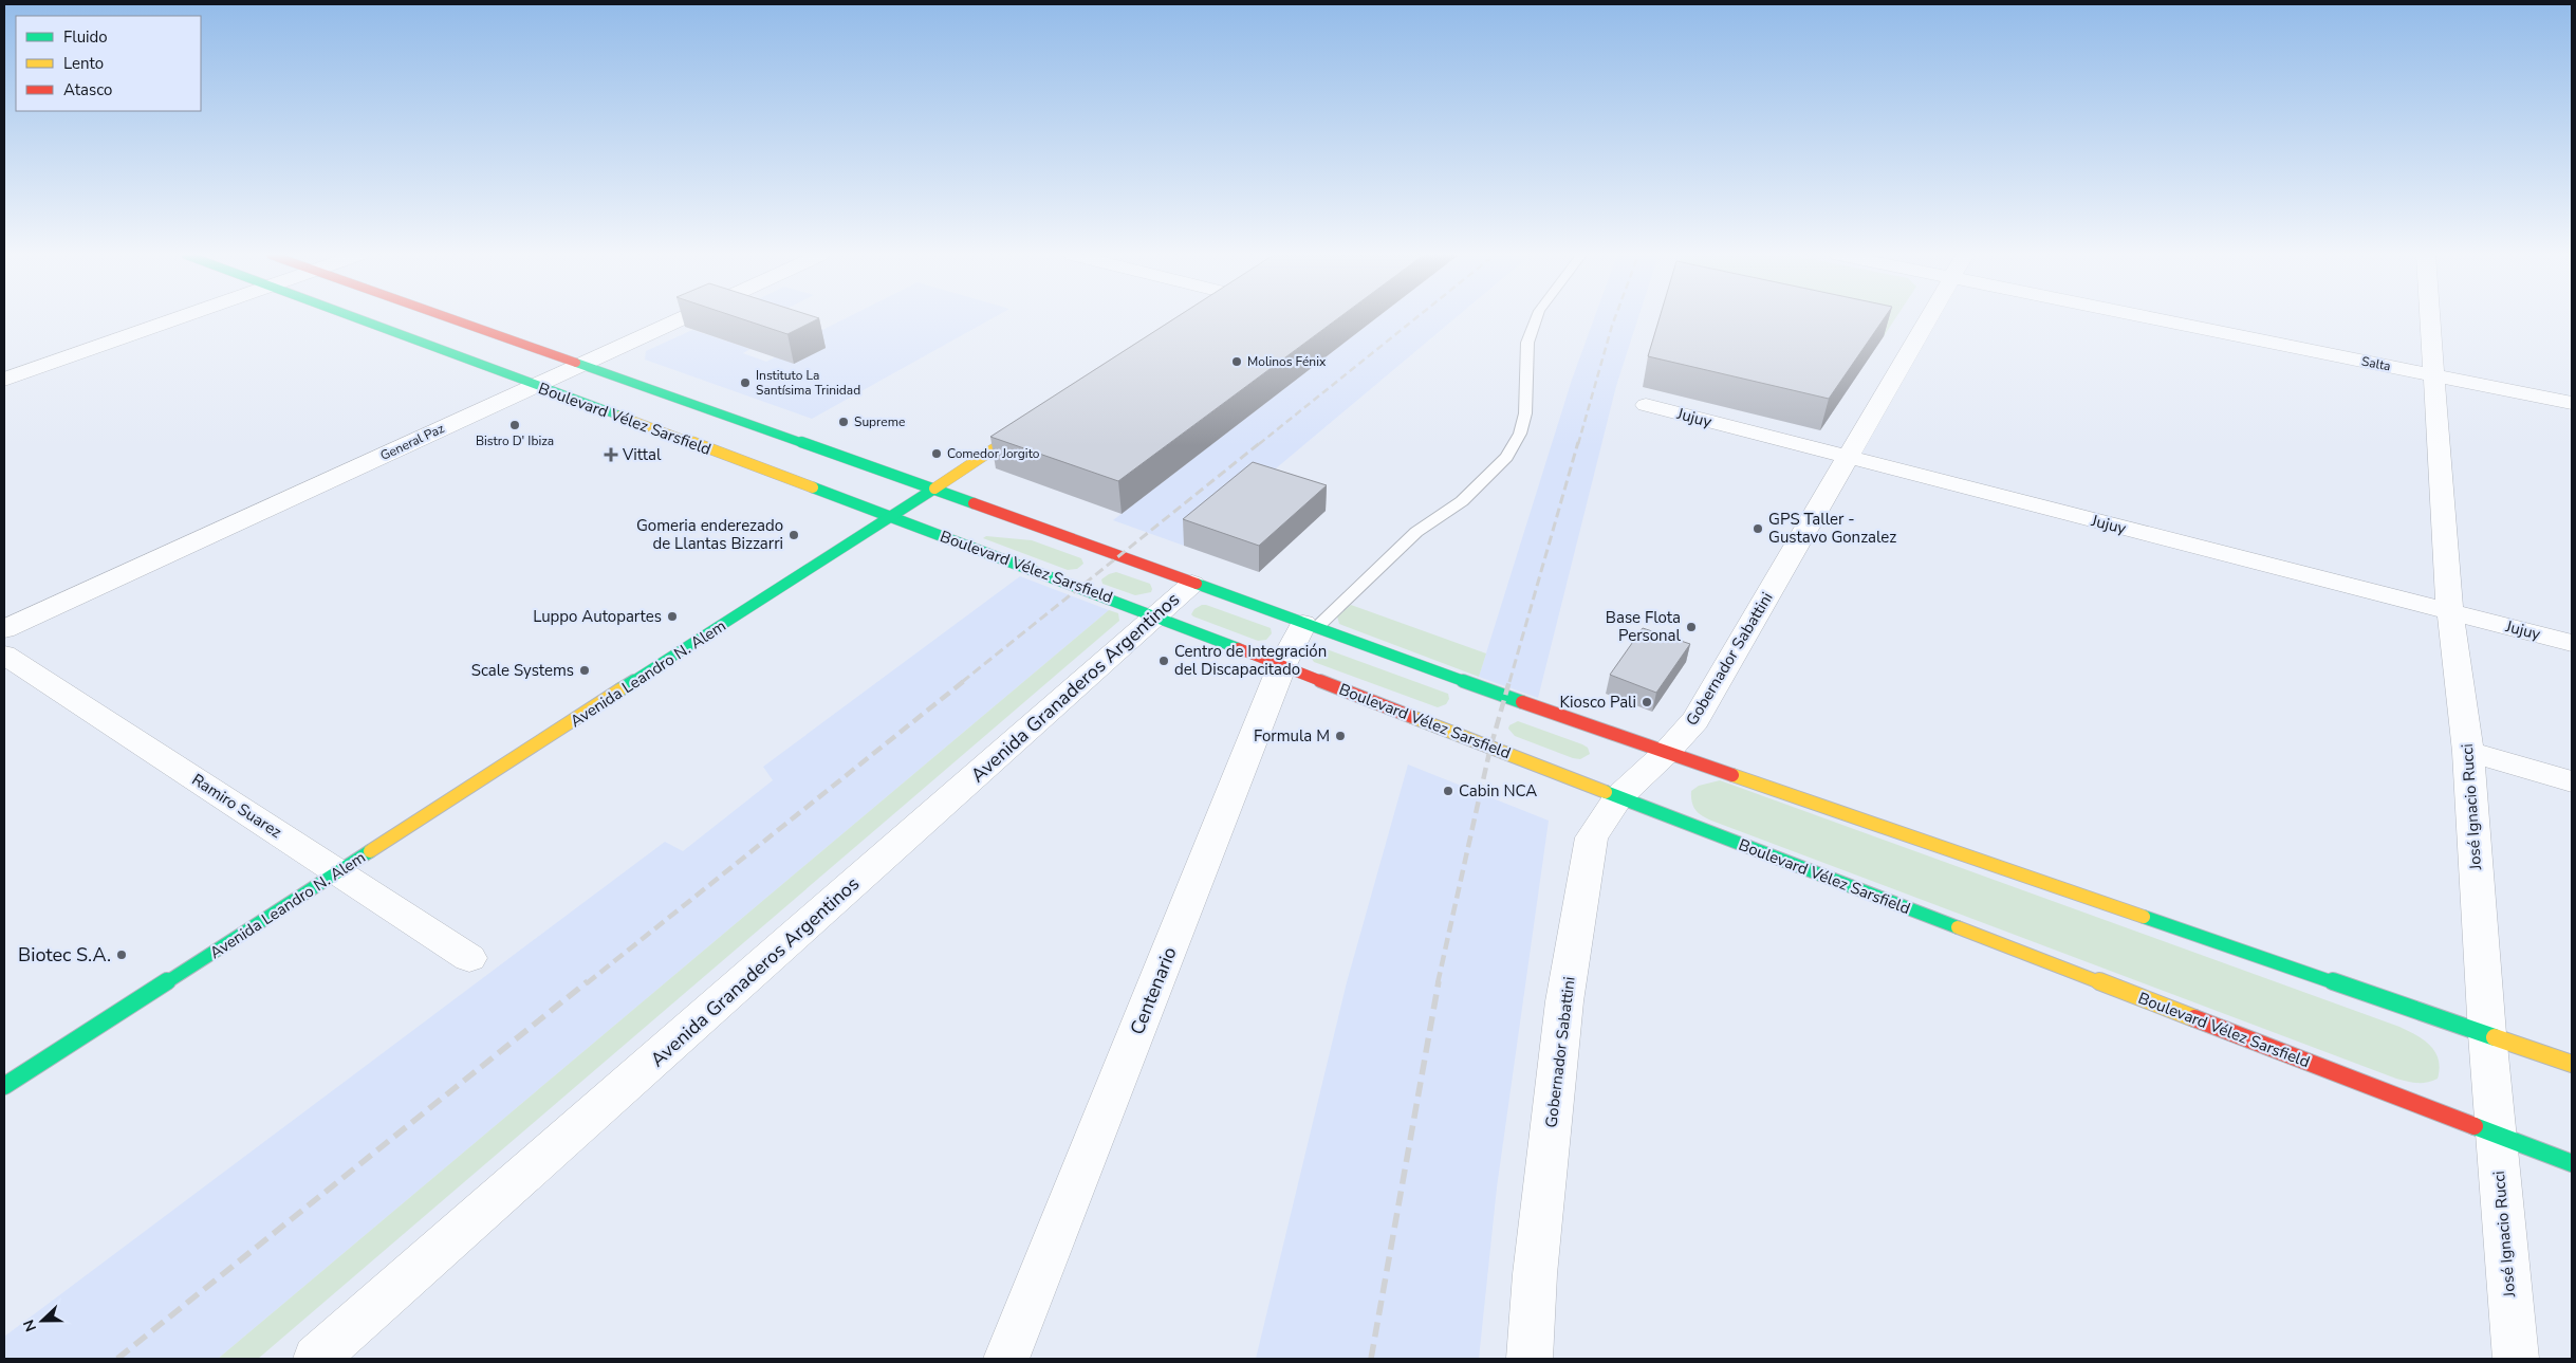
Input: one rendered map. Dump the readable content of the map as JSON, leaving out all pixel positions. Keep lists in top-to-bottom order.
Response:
{
  "streets": {
    "main road": ["Boulevard Vélez Sarsfield", "Avenida Leandro N. Alem"],
    "street": [
      "Salta",
      "Jujuy",
      "General Paz",
      "Gobernador Sabattini",
      "Avenida Granaderos Argentinos",
      "Ramiro Suarez",
      "José Ignacio Rucci",
      "Centenario"
    ]
  },
  "crossings": [
    ["Salta", "José Ignacio Rucci"],
    ["Jujuy", "Gobernador Sabattini"],
    ["Jujuy", "José Ignacio Rucci"],
    ["Boulevard Vélez Sarsfield", "General Paz"],
    ["Boulevard Vélez Sarsfield", "Gobernador Sabattini"],
    ["Boulevard Vélez Sarsfield", "Avenida Leandro N. Alem"],
    ["Boulevard Vélez Sarsfield", "Avenida Granaderos Argentinos"],
    ["Boulevard Vélez Sarsfield", "José Ignacio Rucci"],
    ["Boulevard Vélez Sarsfield", "Centenario"],
    ["Avenida Leandro N. Alem", "Ramiro Suarez"]
  ],
  "places": {
    "other": [
      "Molinos Fénix",
      "Instituto La Santísima Trinidad",
      "Supreme",
      "Bistro D' Ibiza",
      "Comedor Jorgito",
      "GPS Taller - Gustavo Gonzalez",
      "Gomeria enderezado de Llantas Bizzarri",
      "Luppo Autopartes",
      "Base Flota Personal",
      "Centro de Integración del Discapacitado",
      "Scale Systems",
      "Kiosco Pali",
      "Formula M",
      "Cabin NCA",
      "Biotec S.A."
    ],
    "health": ["Vittal"]
  },
  "legend": ["Fluido", "Lento", "Atasco"],
  "north": "left"
}
